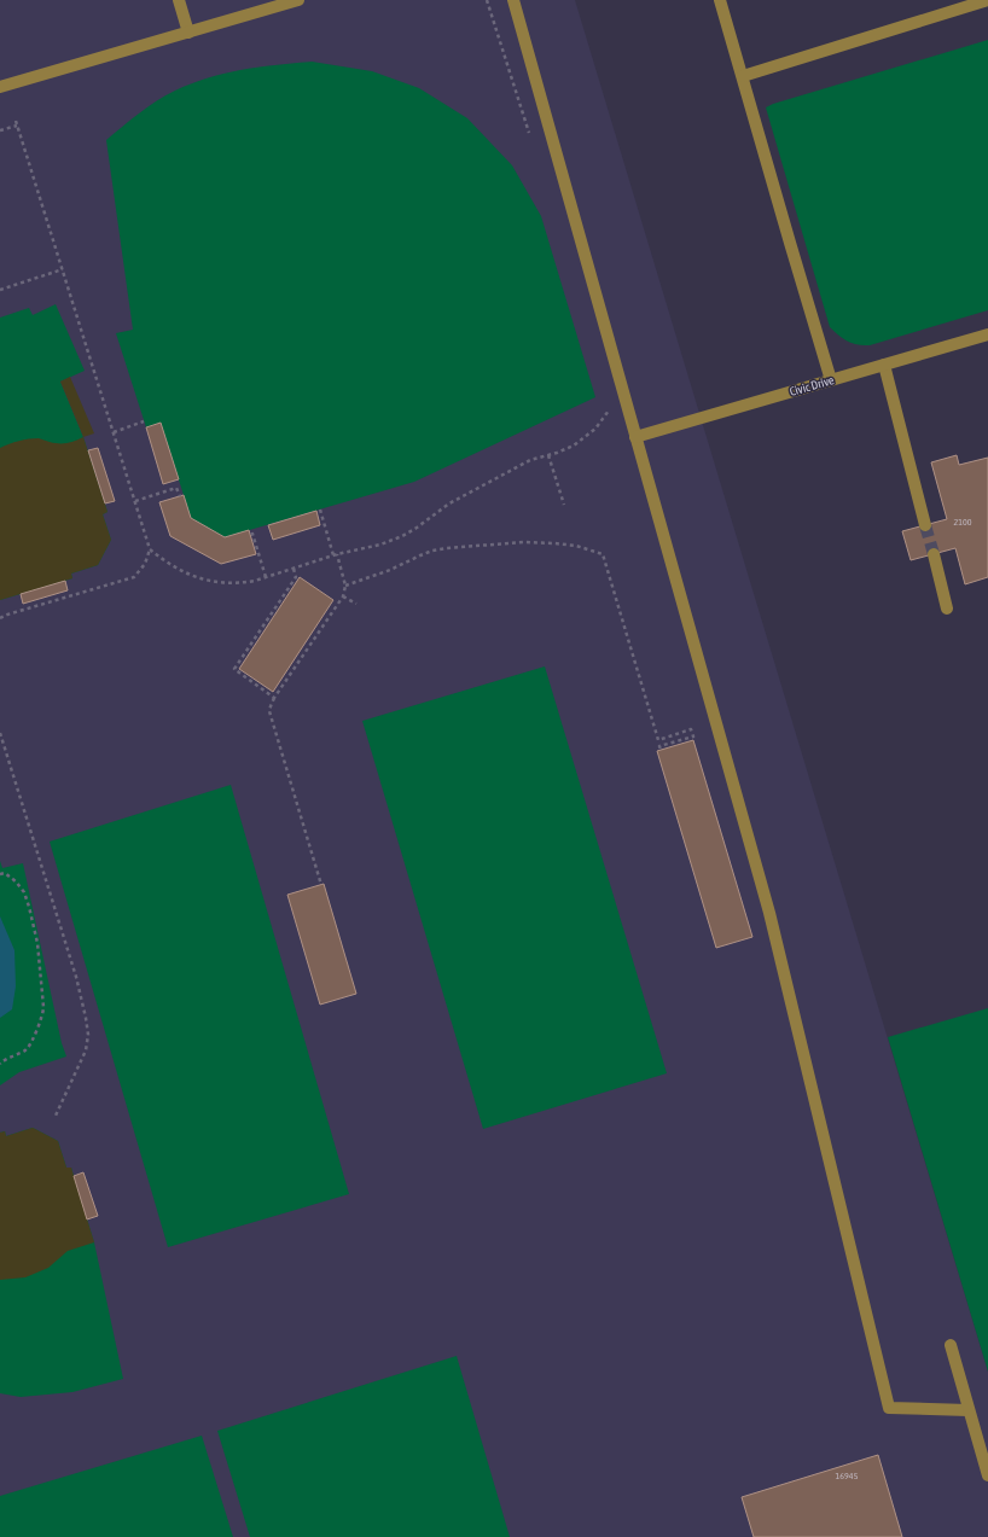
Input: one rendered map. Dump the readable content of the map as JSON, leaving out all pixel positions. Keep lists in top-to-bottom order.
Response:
{
  "streets": {
    "street": ["Civic Drive"]
  },
  "house_numbers": ["2100", "16945"]
}
